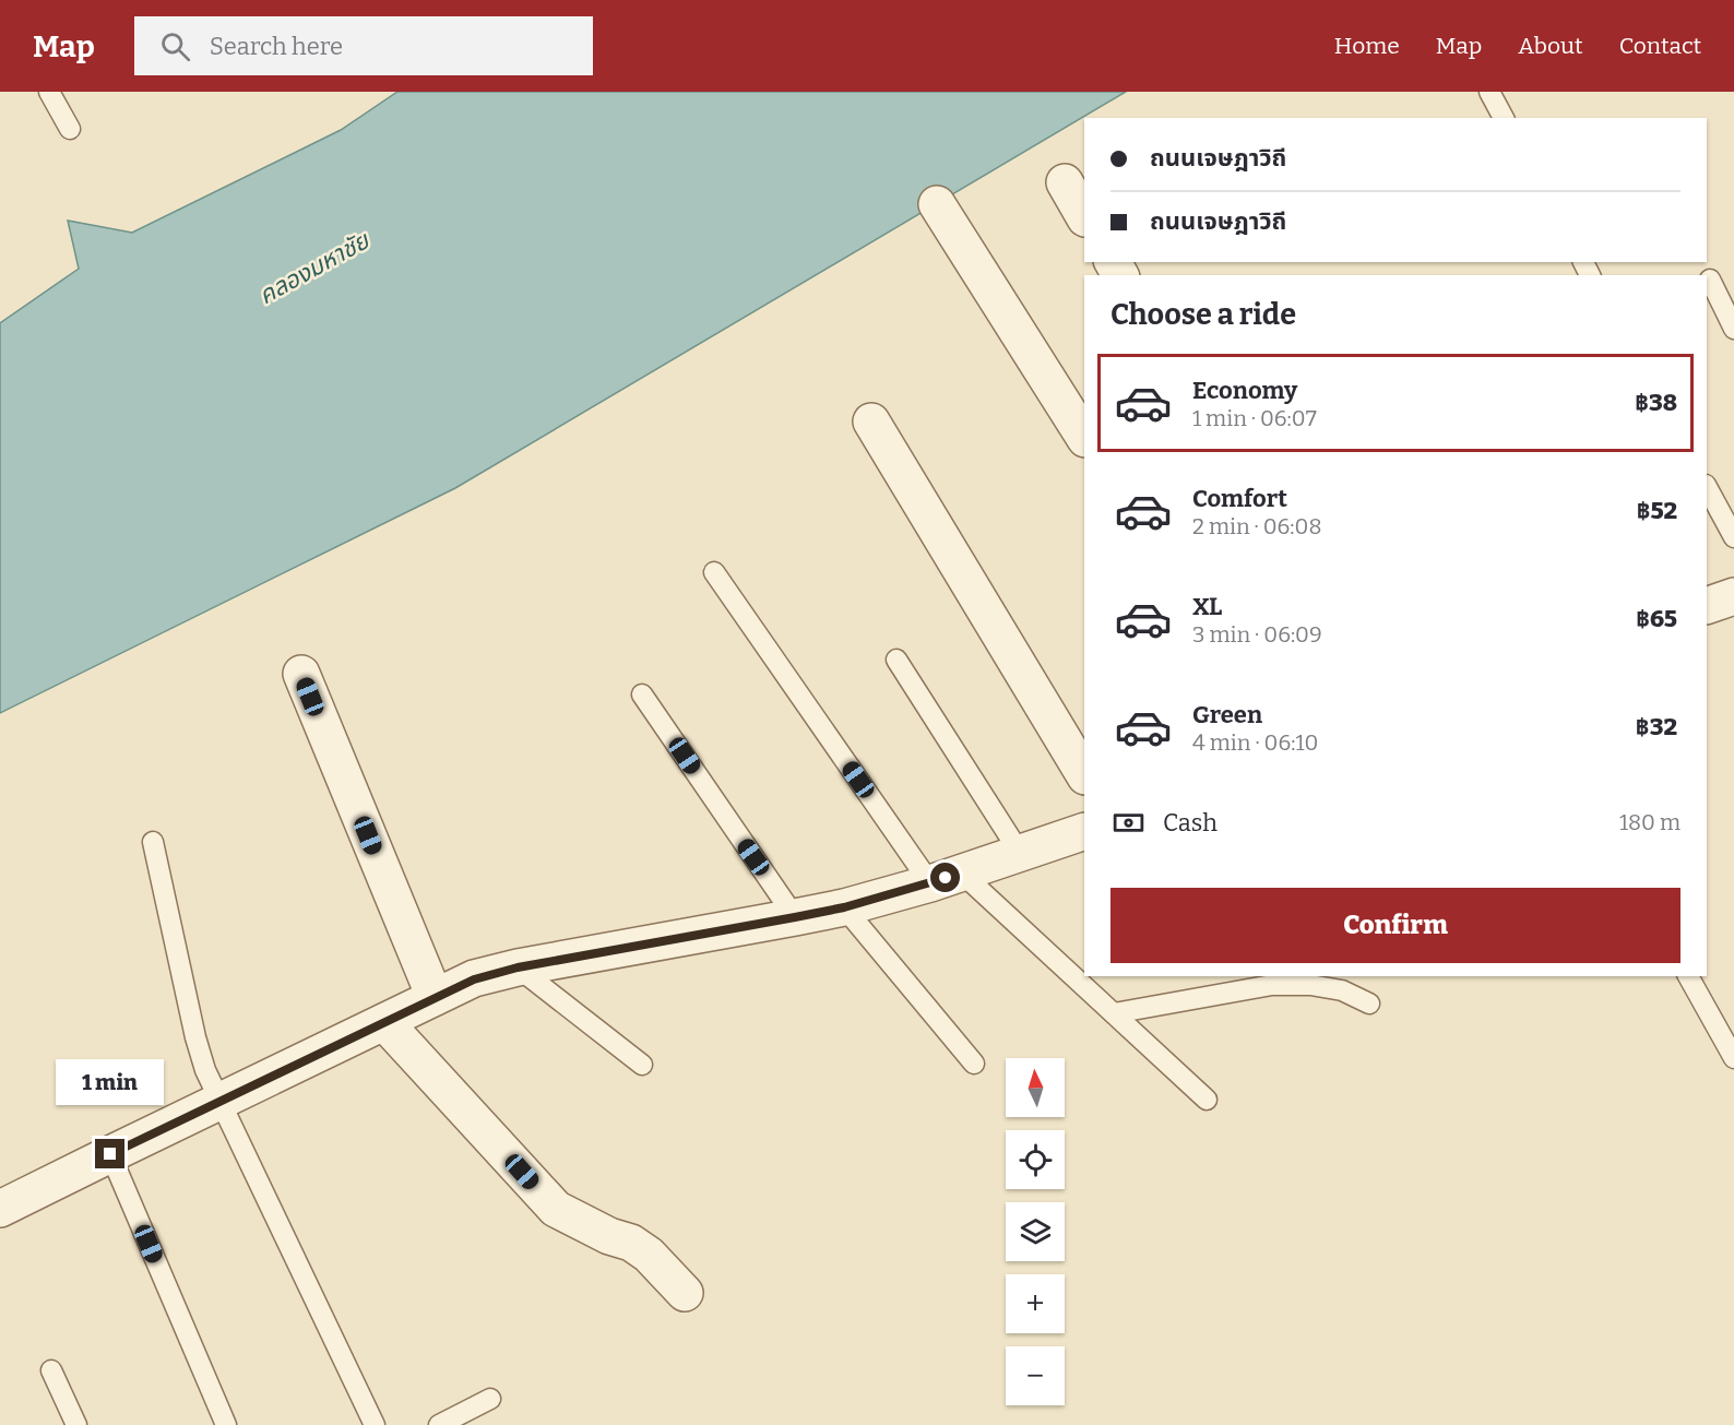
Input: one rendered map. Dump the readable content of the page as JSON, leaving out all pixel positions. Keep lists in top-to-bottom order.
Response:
{
  "water": ["คลองมหาชัย"],
  "north": "top",
  "page": {
    "header": "Map",
    "search": "Search here",
    "nav": [
      "Home",
      "Map",
      "About",
      "Contact"
    ],
    "banner": ["ถนนเจษฎาวิถี", "ถนนเจษฎาวิถี"],
    "heading": "Choose a ride",
    "list": [
      {
        "name": "Economy",
        "note": "1 min · 06:07",
        "value": "฿38"
      },
      {
        "name": "Comfort",
        "note": "2 min · 06:08",
        "value": "฿52"
      },
      {
        "name": "XL",
        "note": "3 min · 06:09",
        "value": "฿65"
      },
      {
        "name": "Green",
        "note": "4 min · 06:10",
        "value": "฿32"
      }
    ],
    "pay": ["Cash", "180 m"],
    "buttons": "Confirm",
    "map_buttons": ["+", "−"],
    "bubble": "1 min"
  }
}
